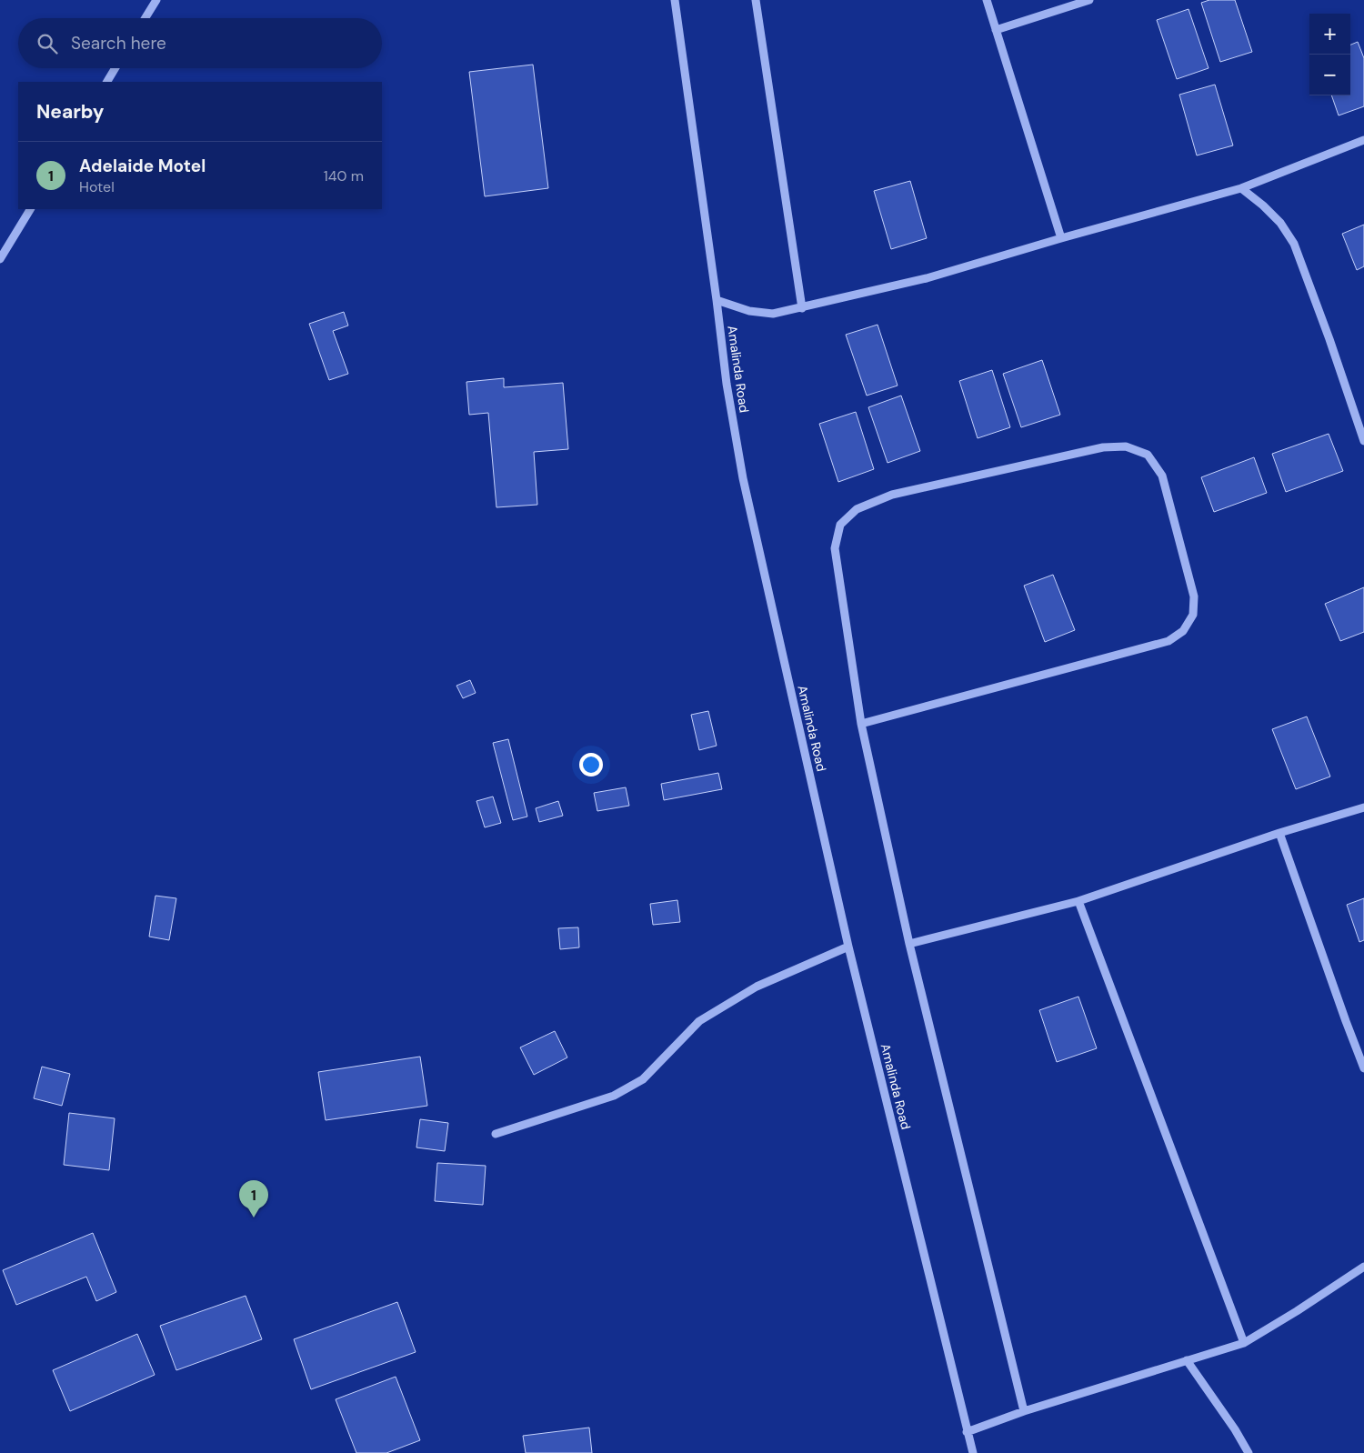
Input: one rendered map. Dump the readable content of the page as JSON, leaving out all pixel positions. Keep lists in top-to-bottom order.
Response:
{
  "streets": {
    "street": ["Amalinda Road"]
  },
  "page": {
    "map_buttons": ["+", "−"],
    "search": "Search here",
    "heading": "Nearby",
    "list": [
      {
        "mark": "1",
        "name": "Adelaide Motel",
        "note": "Hotel",
        "value": "140 m"
      }
    ],
    "pins": "1"
  }
}
